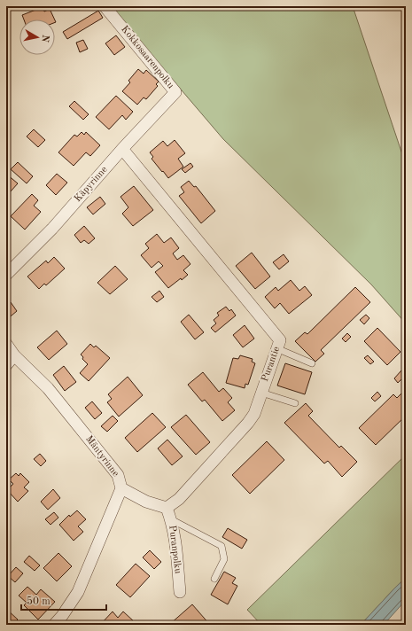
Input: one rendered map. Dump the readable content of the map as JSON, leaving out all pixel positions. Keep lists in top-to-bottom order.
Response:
{
  "streets": {
    "street": [
      "Kokkosaarenpolku",
      "Käpyrinne",
      "Purantie",
      "Mäntyrinne",
      "Puranpolku"
    ]
  },
  "crossings": [
    ["Kokkosaarenpolku", "Käpyrinne"],
    ["Käpyrinne", "Purantie"],
    ["Purantie", "Puranpolku"]
  ],
  "scale_bar": "50 m",
  "north": "right"
}
